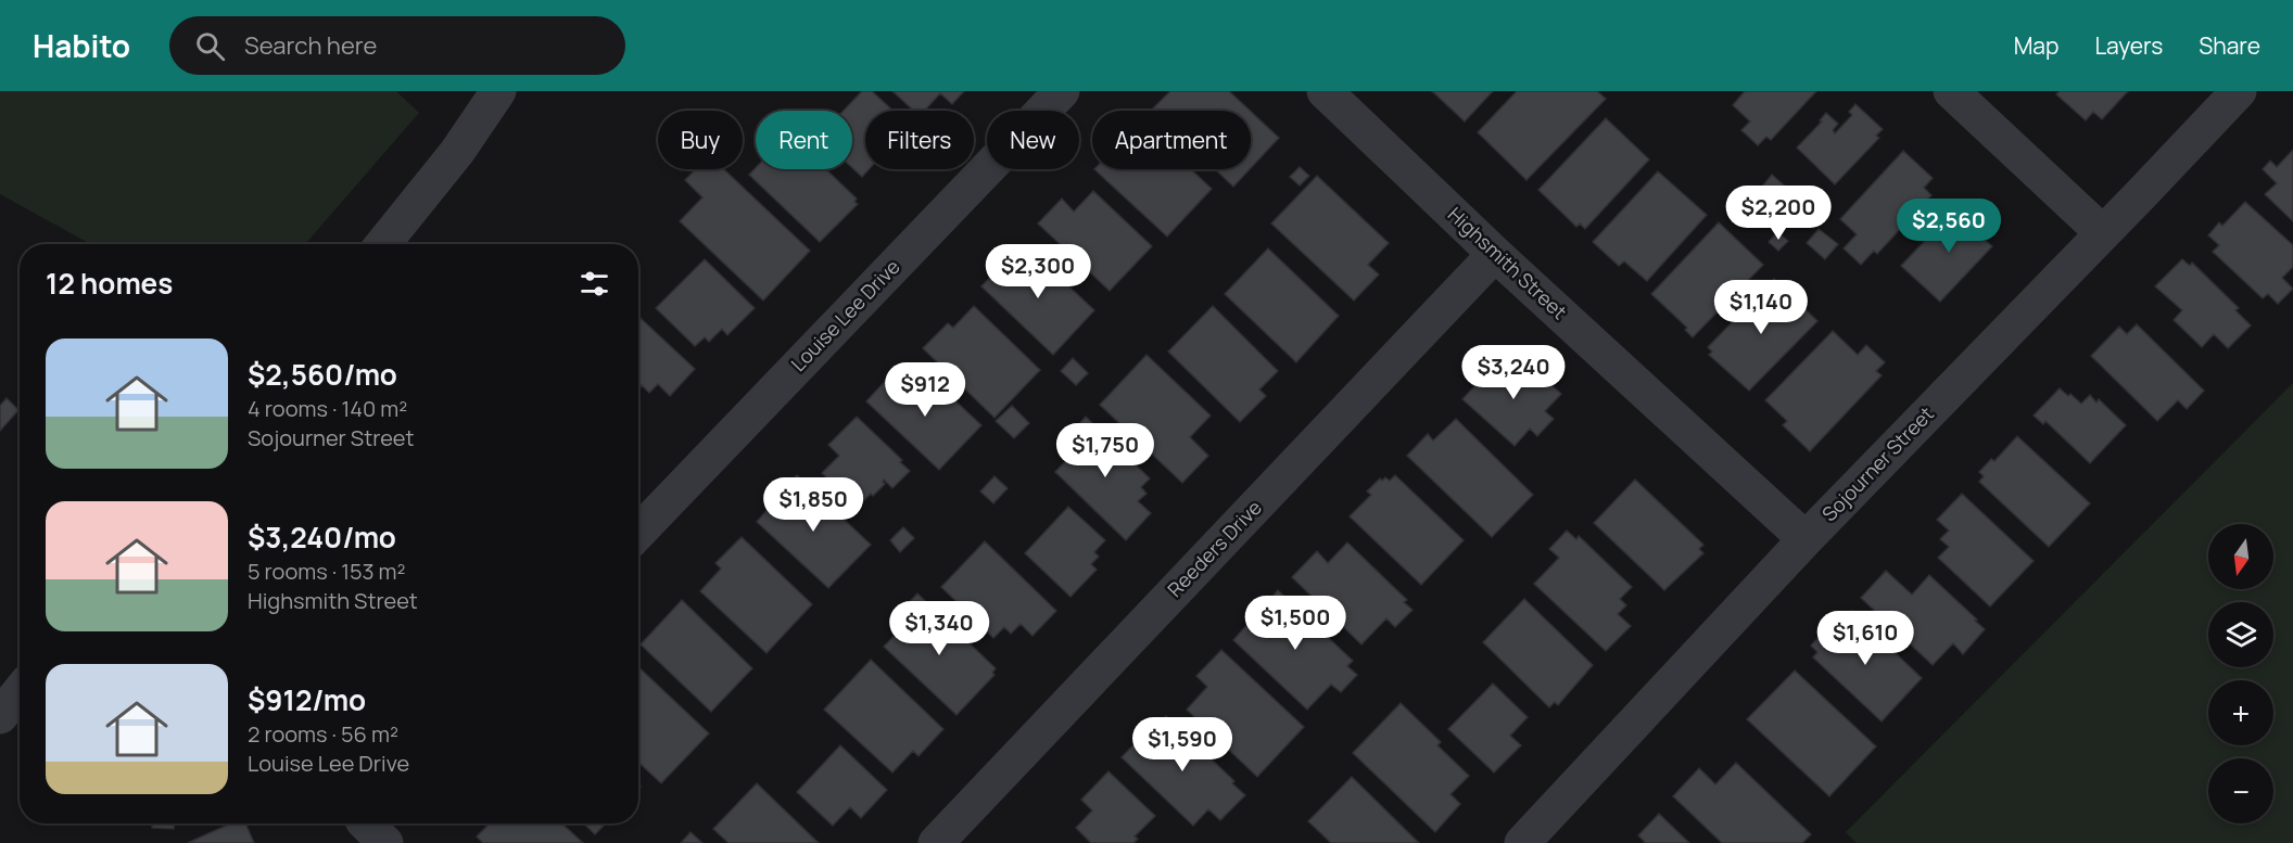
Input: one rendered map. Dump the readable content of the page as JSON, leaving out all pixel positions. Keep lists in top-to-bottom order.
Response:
{
  "streets": {
    "street": [
      "Highsmith Street",
      "Louise Lee Drive",
      "Sojourner Street",
      "Reeders Drive"
    ]
  },
  "crossings": [
    ["Highsmith Street", "Sojourner Street"],
    ["Highsmith Street", "Reeders Drive"]
  ],
  "north": "bottom",
  "page": {
    "header": "Habito",
    "search": "Search here",
    "nav": ["Map", "Layers", "Share"],
    "chip": [
      "Buy",
      "Rent",
      "Filters",
      "New",
      "Apartment"
    ],
    "price": [
      "$2,200",
      "$2,560",
      "$2,300",
      "$1,140",
      "$3,240",
      "$912",
      "$1,750",
      "$1,850",
      "$1,500",
      "$1,340",
      "$1,610",
      "$1,590"
    ],
    "heading": "12 homes",
    "list": [
      {
        "name": "$2,560/mo",
        "note": "4 rooms · 140 m² · Sojourner Street"
      },
      {
        "name": "$3,240/mo",
        "note": "5 rooms · 153 m² · Highsmith Street"
      },
      {
        "name": "$912/mo",
        "note": "2 rooms · 56 m² · Louise Lee Drive"
      }
    ],
    "map_buttons": ["+", "−"]
  }
}
